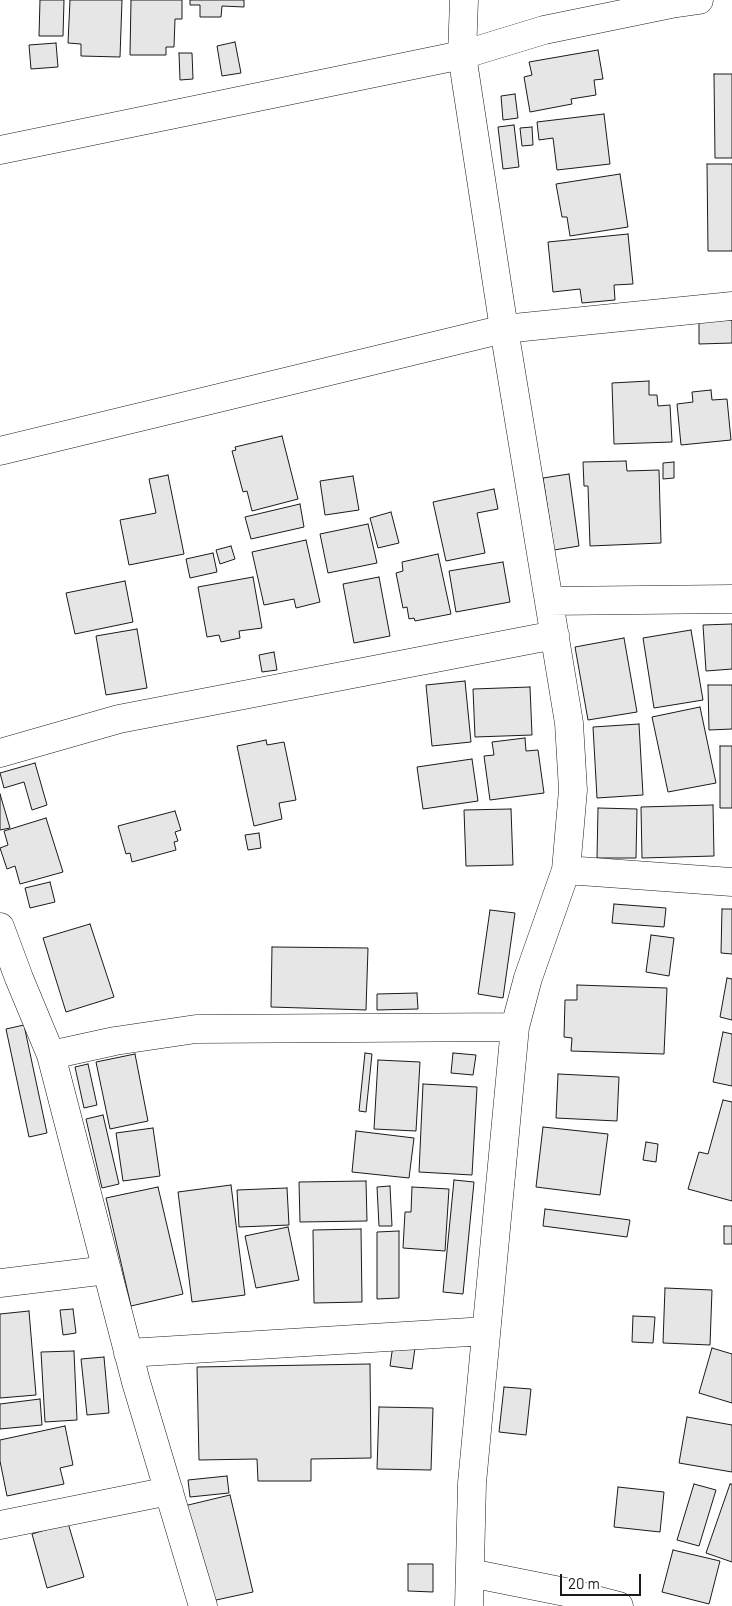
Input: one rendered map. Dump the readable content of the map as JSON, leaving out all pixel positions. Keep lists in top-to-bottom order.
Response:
{
  "scale_bar": "20 m"
}
